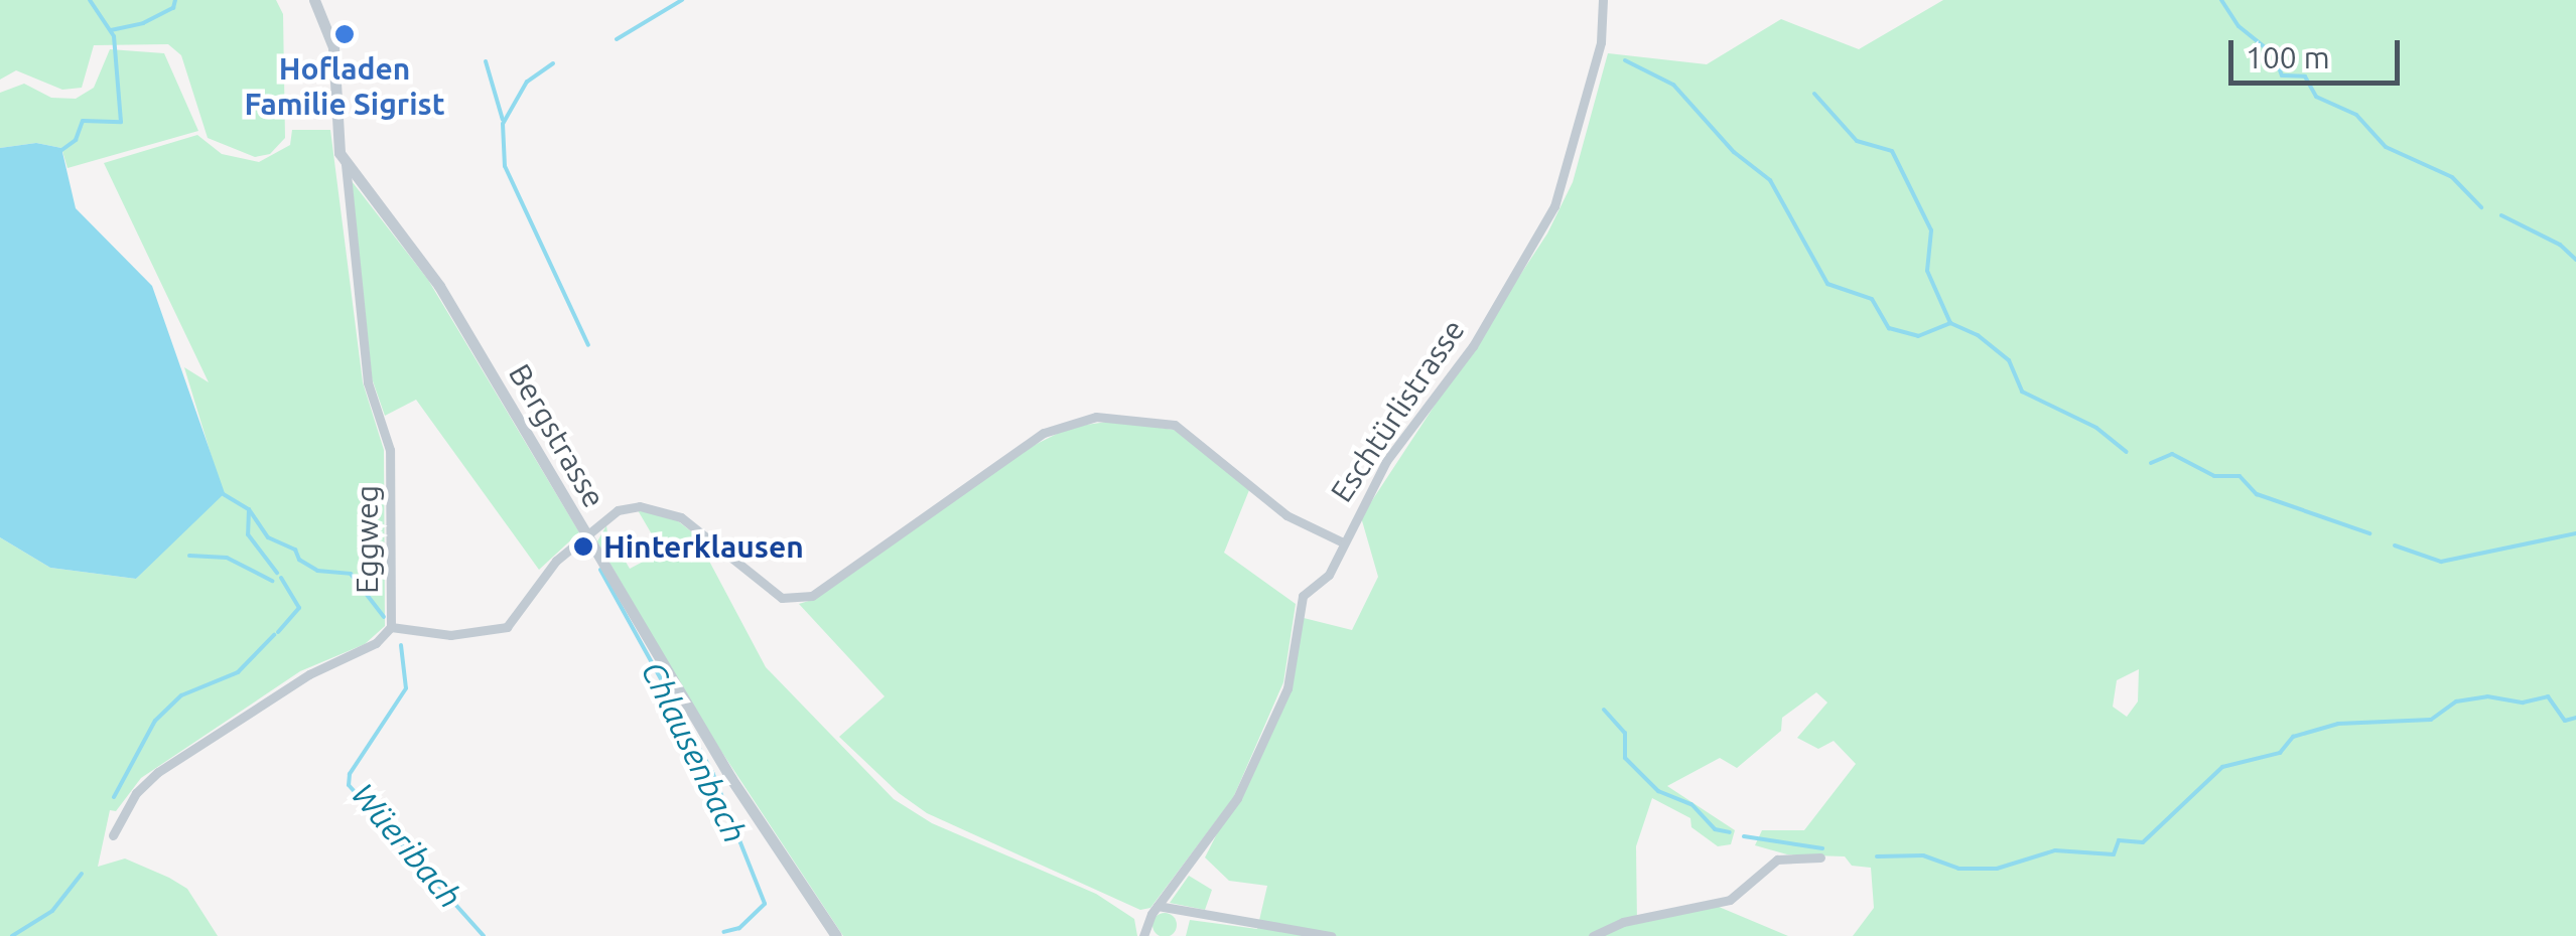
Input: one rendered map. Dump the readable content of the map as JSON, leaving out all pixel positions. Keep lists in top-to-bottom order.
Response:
{
  "streets": {
    "street": ["Eschtürlistrasse", "Bergstrasse", "Eggweg"]
  },
  "crossings": [
    ["Bergstrasse", "Eggweg"]
  ],
  "water": ["Chlausenbach", "Wüeribach"],
  "places": ["Hofladen Familie Sigrist", "Hinterklausen"],
  "scale_bar": "100 m"
}
